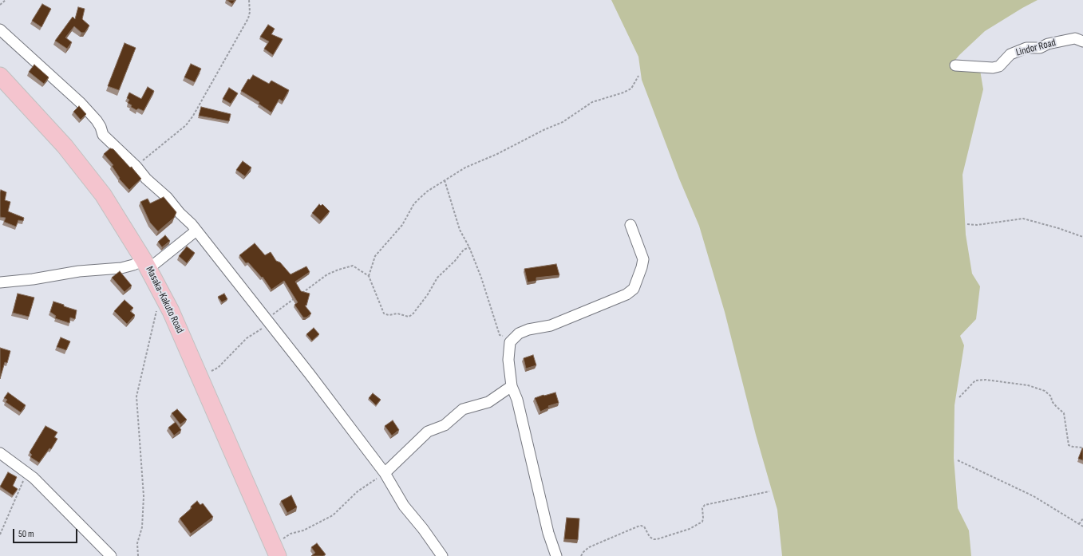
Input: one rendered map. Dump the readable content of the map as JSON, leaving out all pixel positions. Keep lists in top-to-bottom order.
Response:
{
  "streets": {
    "highway": ["Masaka-Kakuto Road"],
    "street": ["Lindor Road"]
  },
  "scale_bar": "50 m"
}
